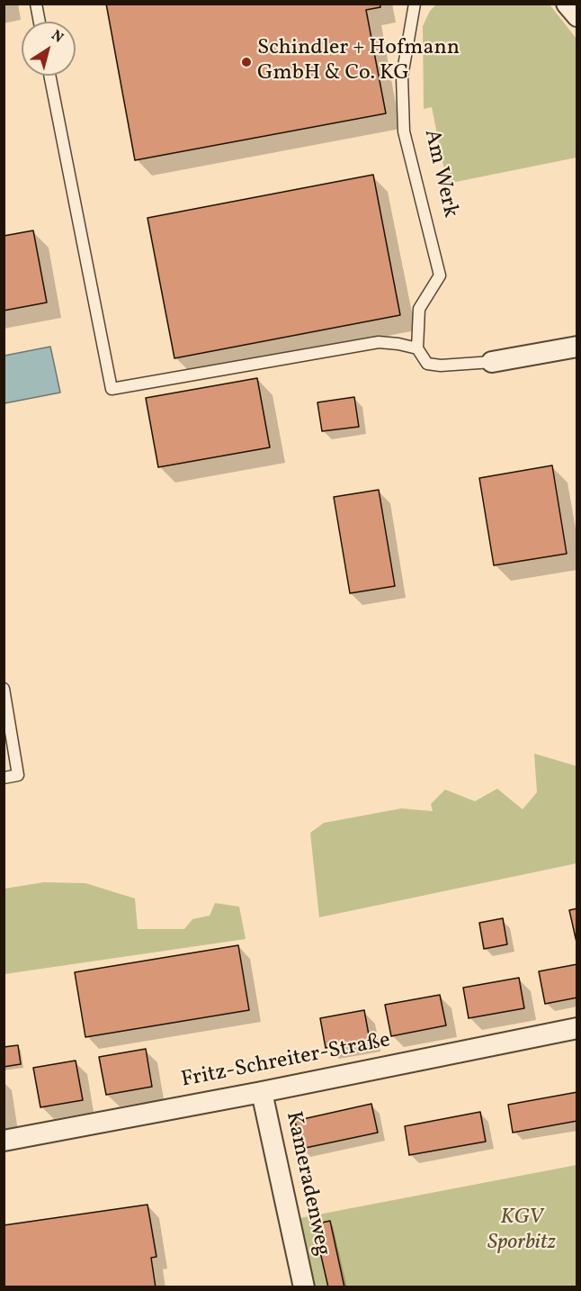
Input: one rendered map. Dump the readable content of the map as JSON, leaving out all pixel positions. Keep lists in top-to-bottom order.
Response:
{
  "streets": {
    "street": ["Fritz-Schreiter-Straße", "Kameradenweg"],
    "lane": ["Am Werk"]
  },
  "crossings": [
    ["Fritz-Schreiter-Straße", "Kameradenweg"]
  ],
  "parks": ["KGV Sporbitz"],
  "places": ["Schindler + Hofmann GmbH & Co. KG"],
  "north": "top right"
}
